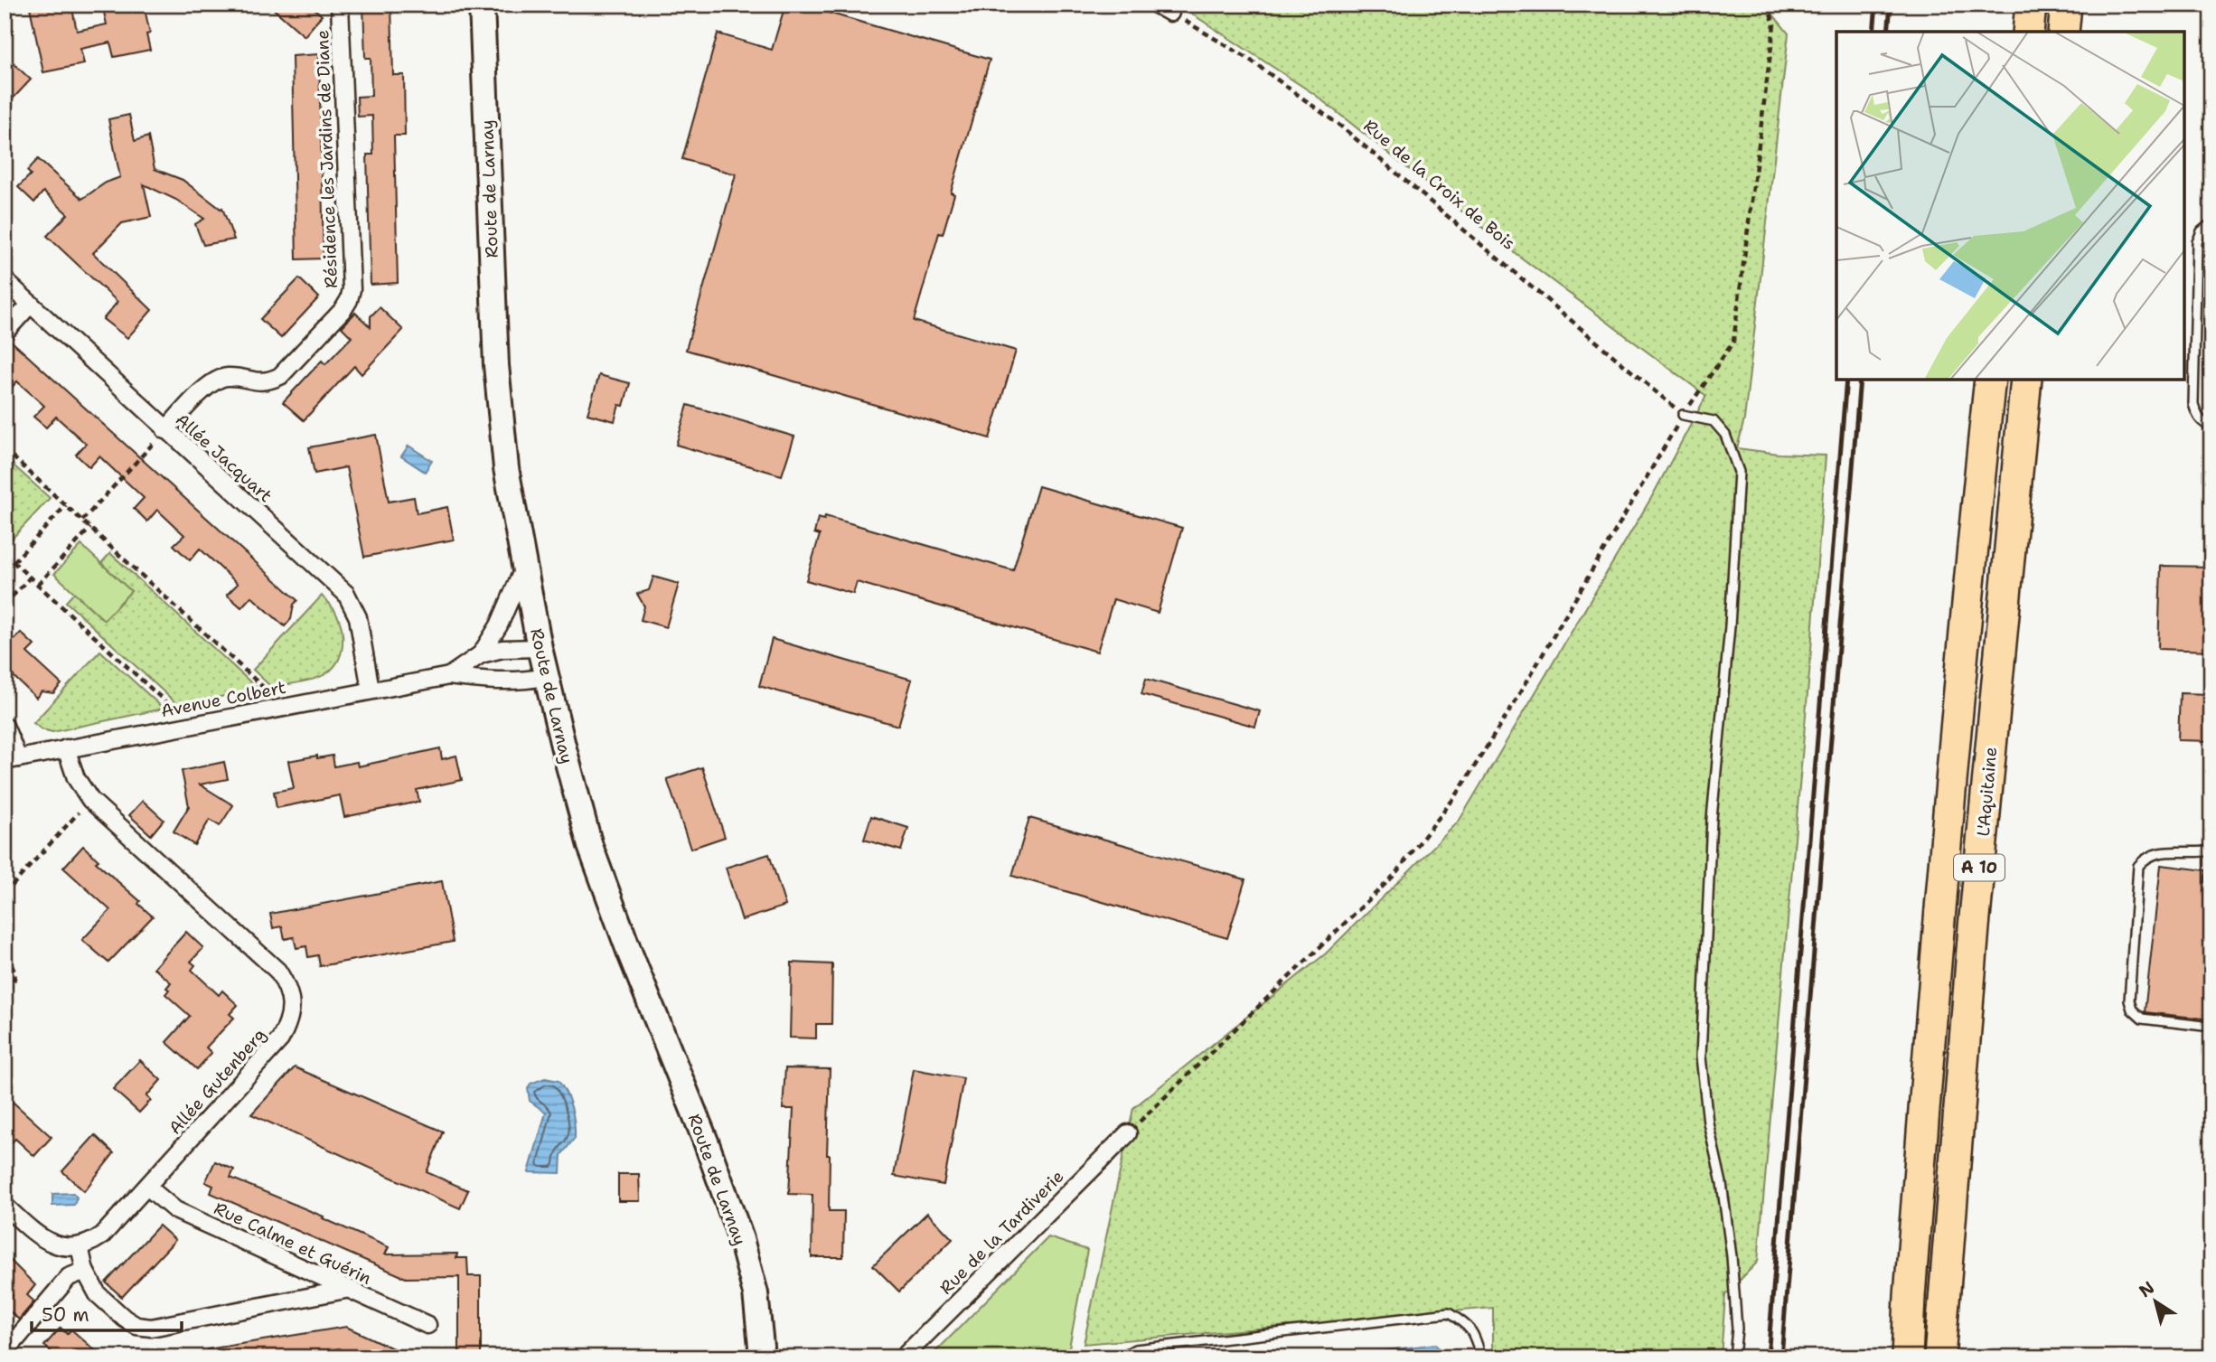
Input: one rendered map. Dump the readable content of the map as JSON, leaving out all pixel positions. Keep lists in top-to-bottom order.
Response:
{
  "streets": {
    "highway": ["L'Aquitaine", "A 10"],
    "street": [
      "Résidence les Jardins de Diane",
      "Route de Larnay",
      "Allée Jacquart",
      "Avenue Colbert",
      "Allée Gutenberg",
      "Rue de la Tardiverie",
      "Rue Calme et Guérin"
    ],
    "path": ["Rue de la Croix de Bois"]
  },
  "crossings": [
    ["Résidence les Jardins de Diane", "Allée Jacquart"],
    ["Route de Larnay", "Avenue Colbert"],
    ["Allée Jacquart", "Avenue Colbert"],
    ["Avenue Colbert", "Allée Gutenberg"],
    ["Allée Gutenberg", "Rue Calme et Guérin"]
  ],
  "scale_bar": "50 m",
  "north": "top left"
}
